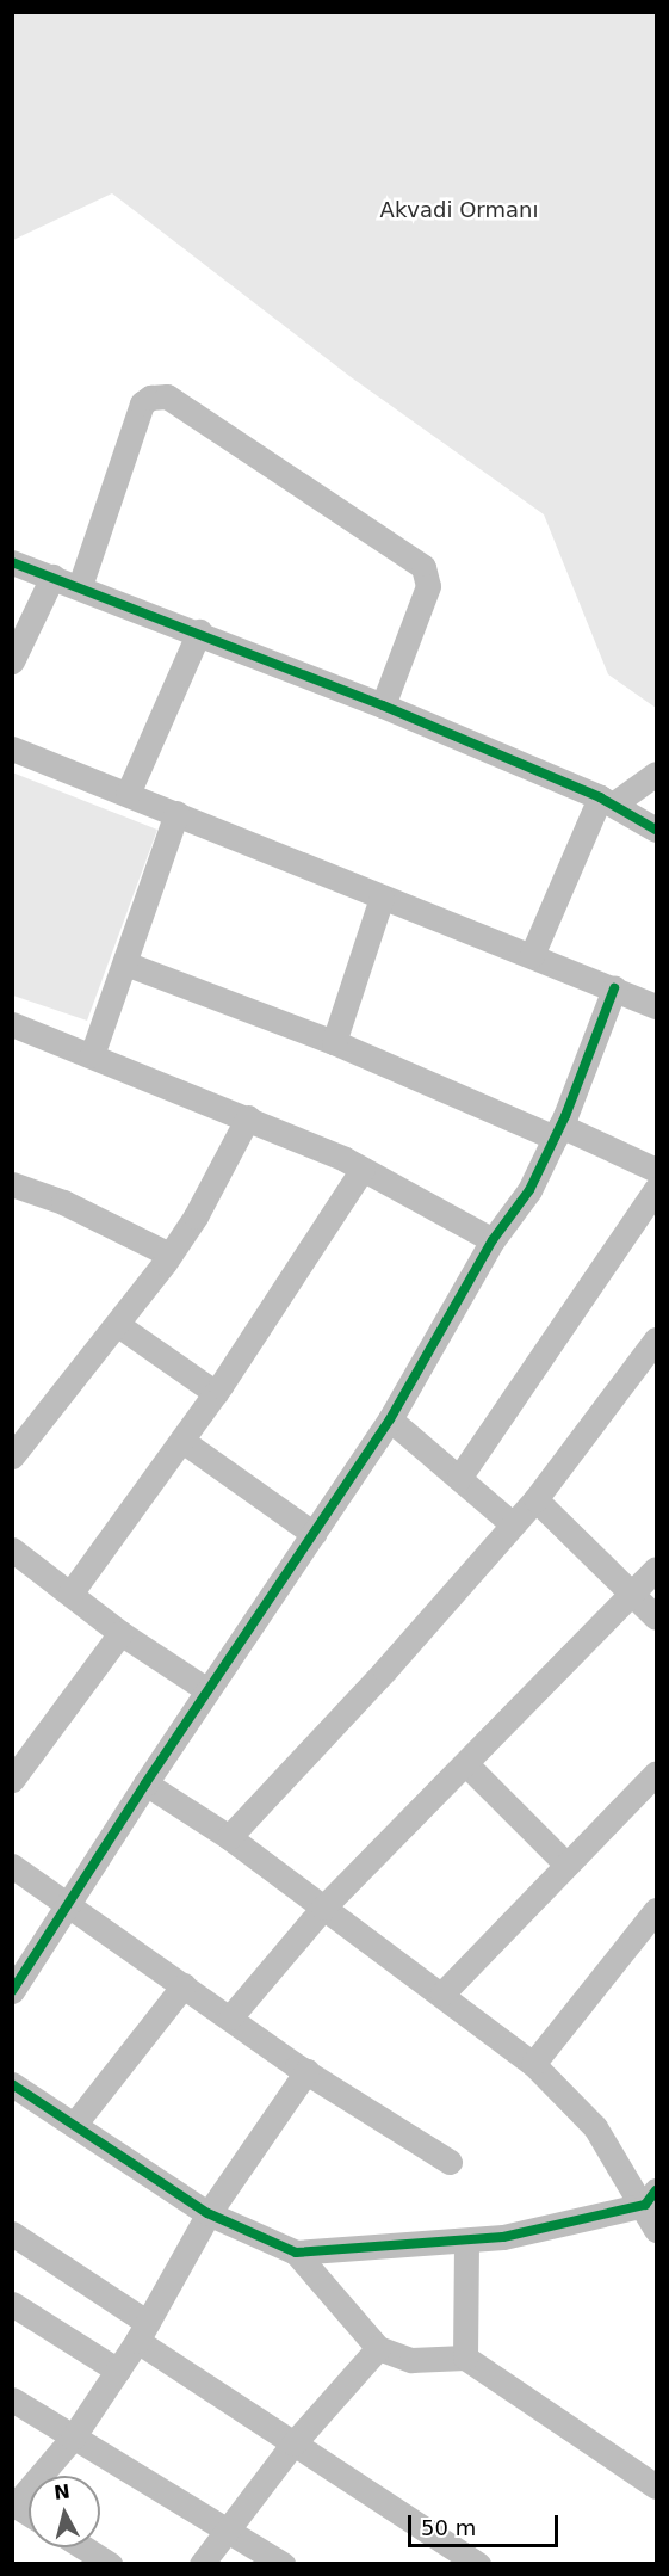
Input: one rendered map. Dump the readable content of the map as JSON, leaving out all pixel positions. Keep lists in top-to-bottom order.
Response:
{
  "parks": ["Akvadi Ormanı"],
  "scale_bar": "50 m",
  "north": "top"
}
